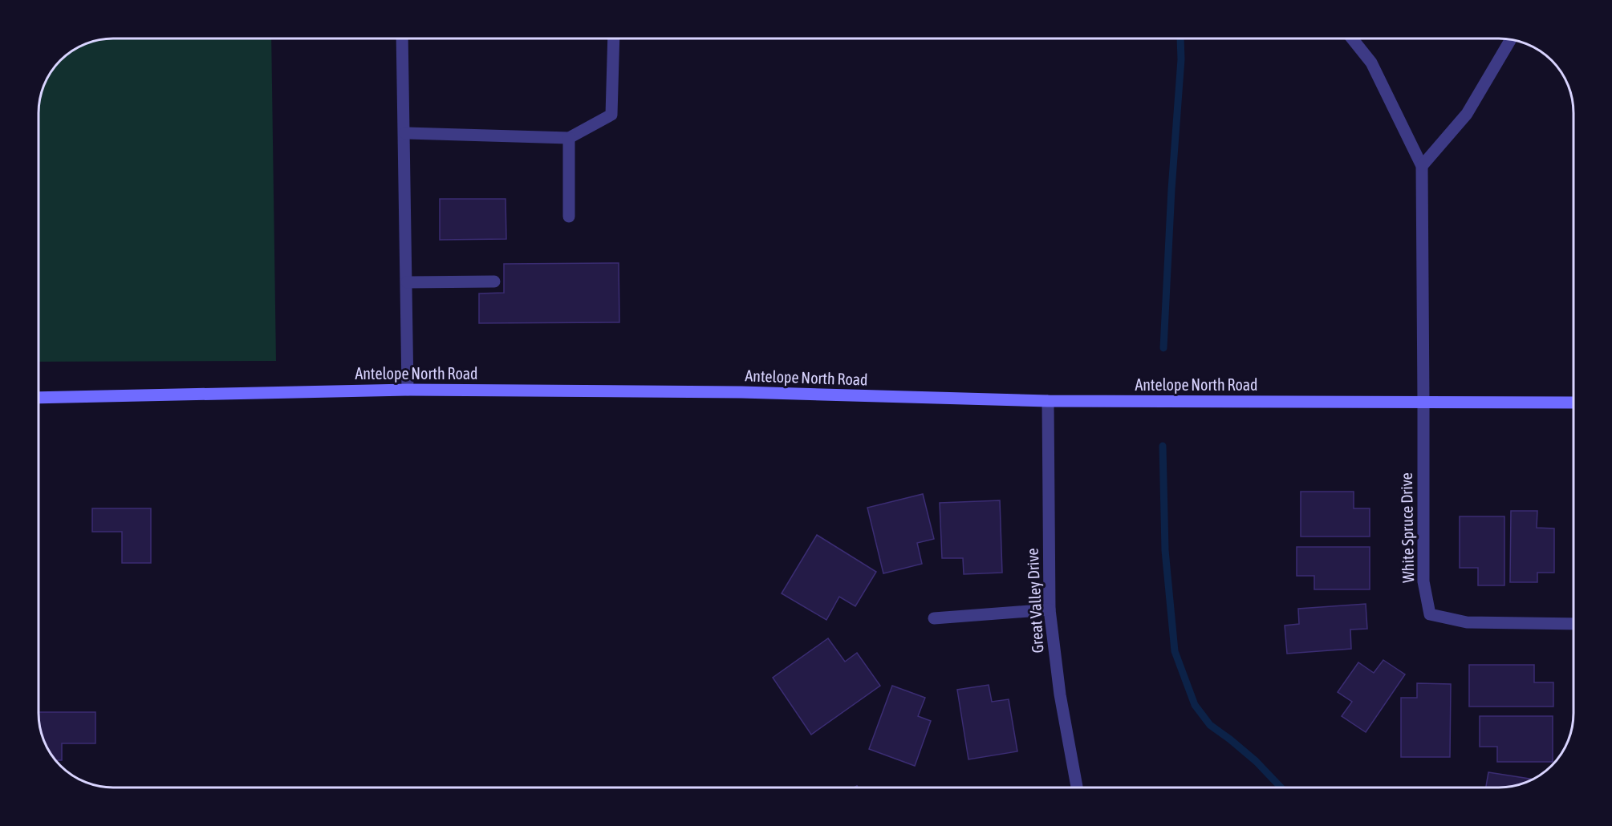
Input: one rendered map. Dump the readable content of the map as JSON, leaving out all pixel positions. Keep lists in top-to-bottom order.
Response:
{
  "streets": {
    "main road": ["Antelope North Road"],
    "street": ["White Spruce Drive", "Great Valley Drive"]
  },
  "crossings": [
    ["Antelope North Road", "White Spruce Drive"],
    ["Antelope North Road", "Great Valley Drive"]
  ]
}
